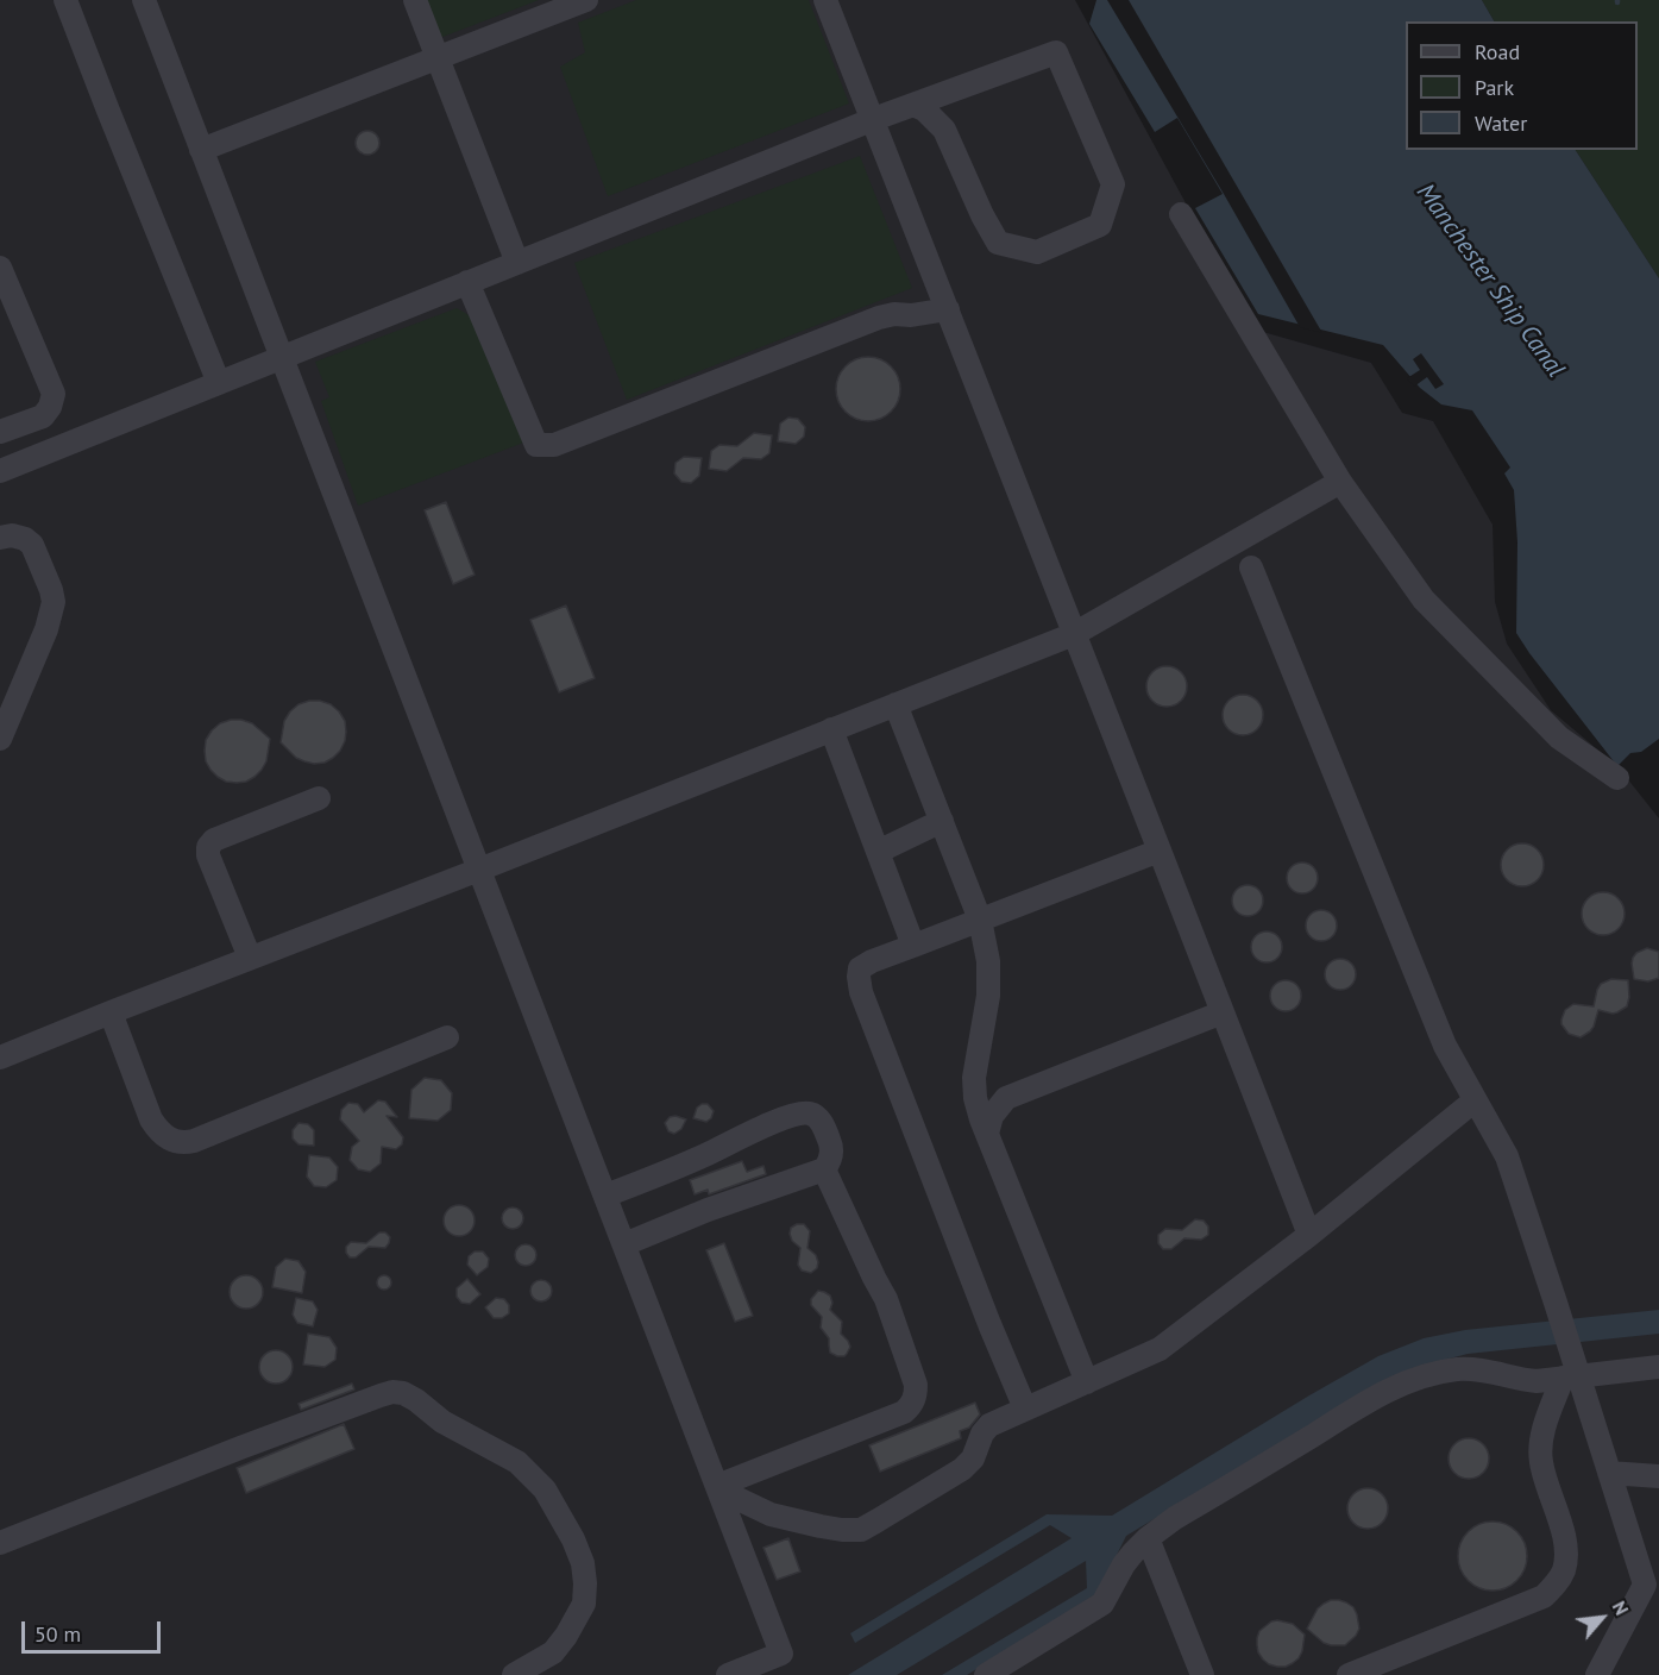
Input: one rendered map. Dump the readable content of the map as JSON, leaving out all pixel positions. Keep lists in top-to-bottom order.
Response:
{
  "water": ["Manchester Ship Canal"],
  "legend": ["Road", "Park", "Water"],
  "scale_bar": "50 m",
  "north": "top right"
}
